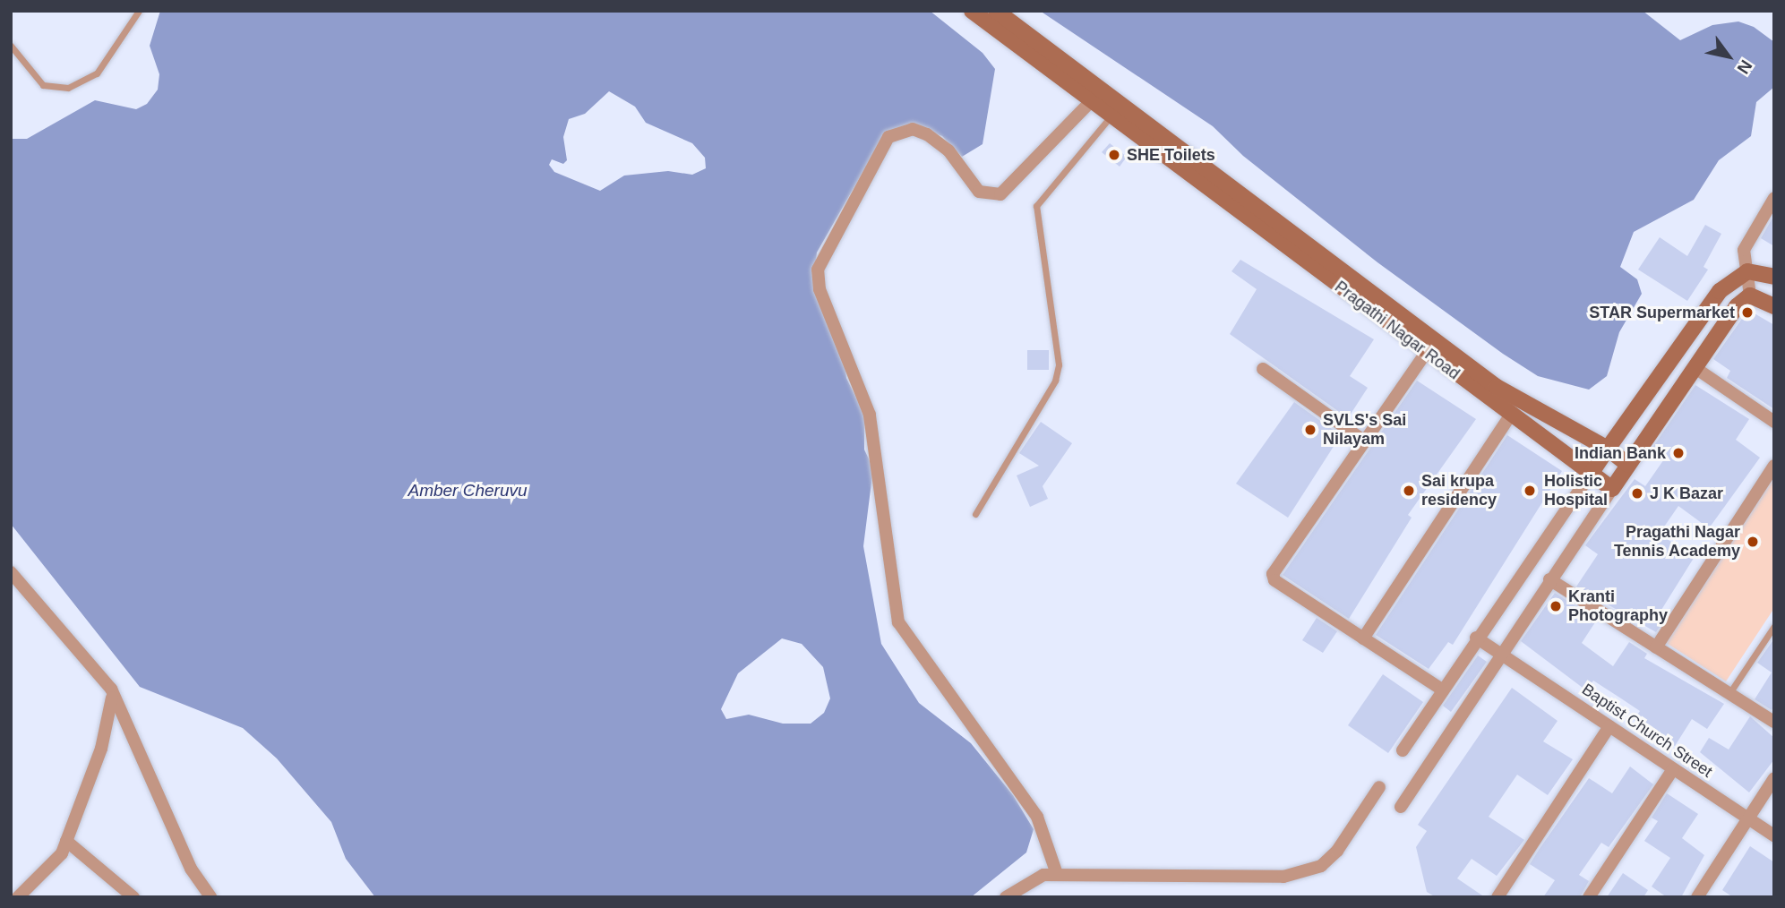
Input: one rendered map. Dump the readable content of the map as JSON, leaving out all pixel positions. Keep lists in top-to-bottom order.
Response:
{
  "streets": {
    "main road": ["Pragathi Nagar Road"],
    "street": ["Baptist Church Street"]
  },
  "water": ["Amber Cheruvu"],
  "places": [
    "SHE Toilets",
    "STAR Supermarket",
    "SVLS's Sai Nilayam",
    "Indian Bank",
    "Sai krupa residency",
    "Holistic Hospital",
    "J K Bazar",
    "Pragathi Nagar Tennis Academy",
    "Kranti Photography"
  ],
  "north": "bottom right"
}
